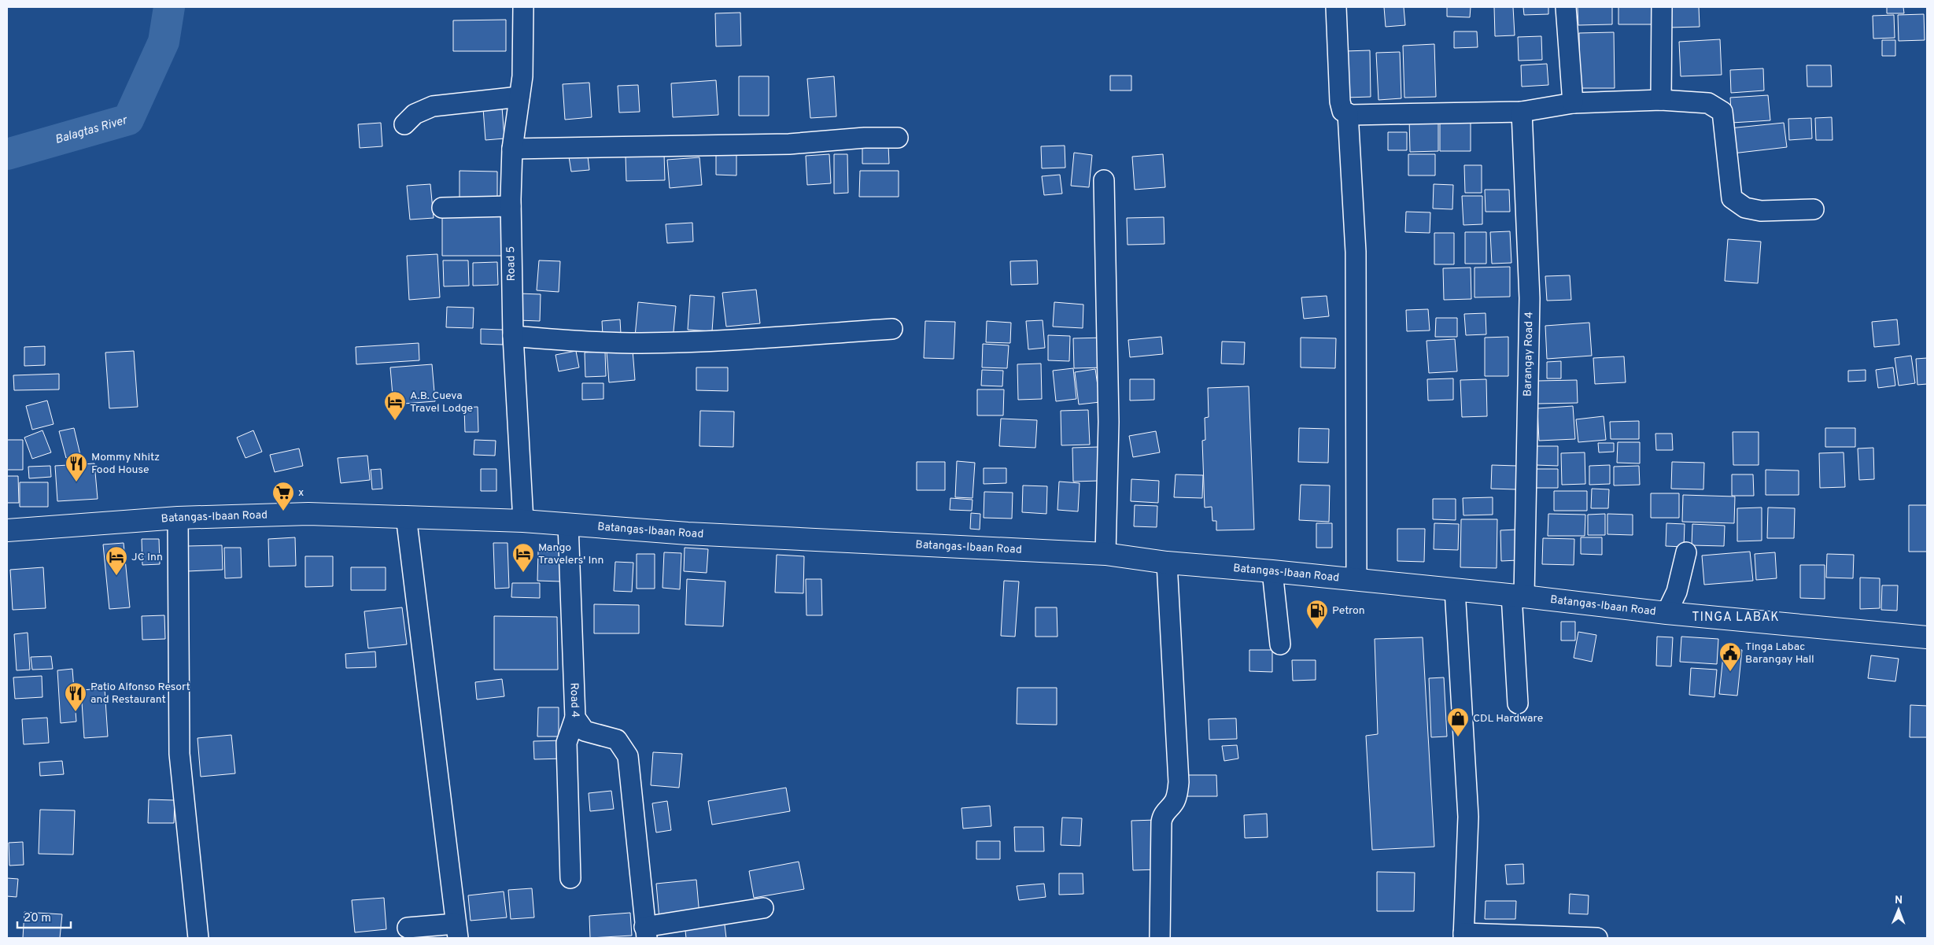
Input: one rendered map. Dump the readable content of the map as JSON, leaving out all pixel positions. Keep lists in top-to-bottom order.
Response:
{
  "streets": {
    "main road": ["Batangas-Ibaan Road"],
    "street": ["Road 5", "Barangay Road 4", "Road 4"]
  },
  "crossings": [
    ["Road 5", "Batangas-Ibaan Road"],
    ["Barangay Road 4", "Batangas-Ibaan Road"],
    ["Batangas-Ibaan Road", "Road 4"]
  ],
  "districts": ["TINGA LABAK"],
  "water": ["Balagtas River"],
  "places": {
    "hotel": ["A.B. Cueva Travel Lodge", "Mango Travelers' Inn", "JC Inn"],
    "restaurant": ["Mommy Nhitz Food House", "Patio Alfonso Resort and Restaurant"],
    "supermarket": ["x"],
    "fuel station": ["Petron"],
    "public building": ["Tinga Labac Barangay Hall"],
    "shop": ["CDL Hardware"]
  },
  "scale_bar": "20 m",
  "north": "top"
}
